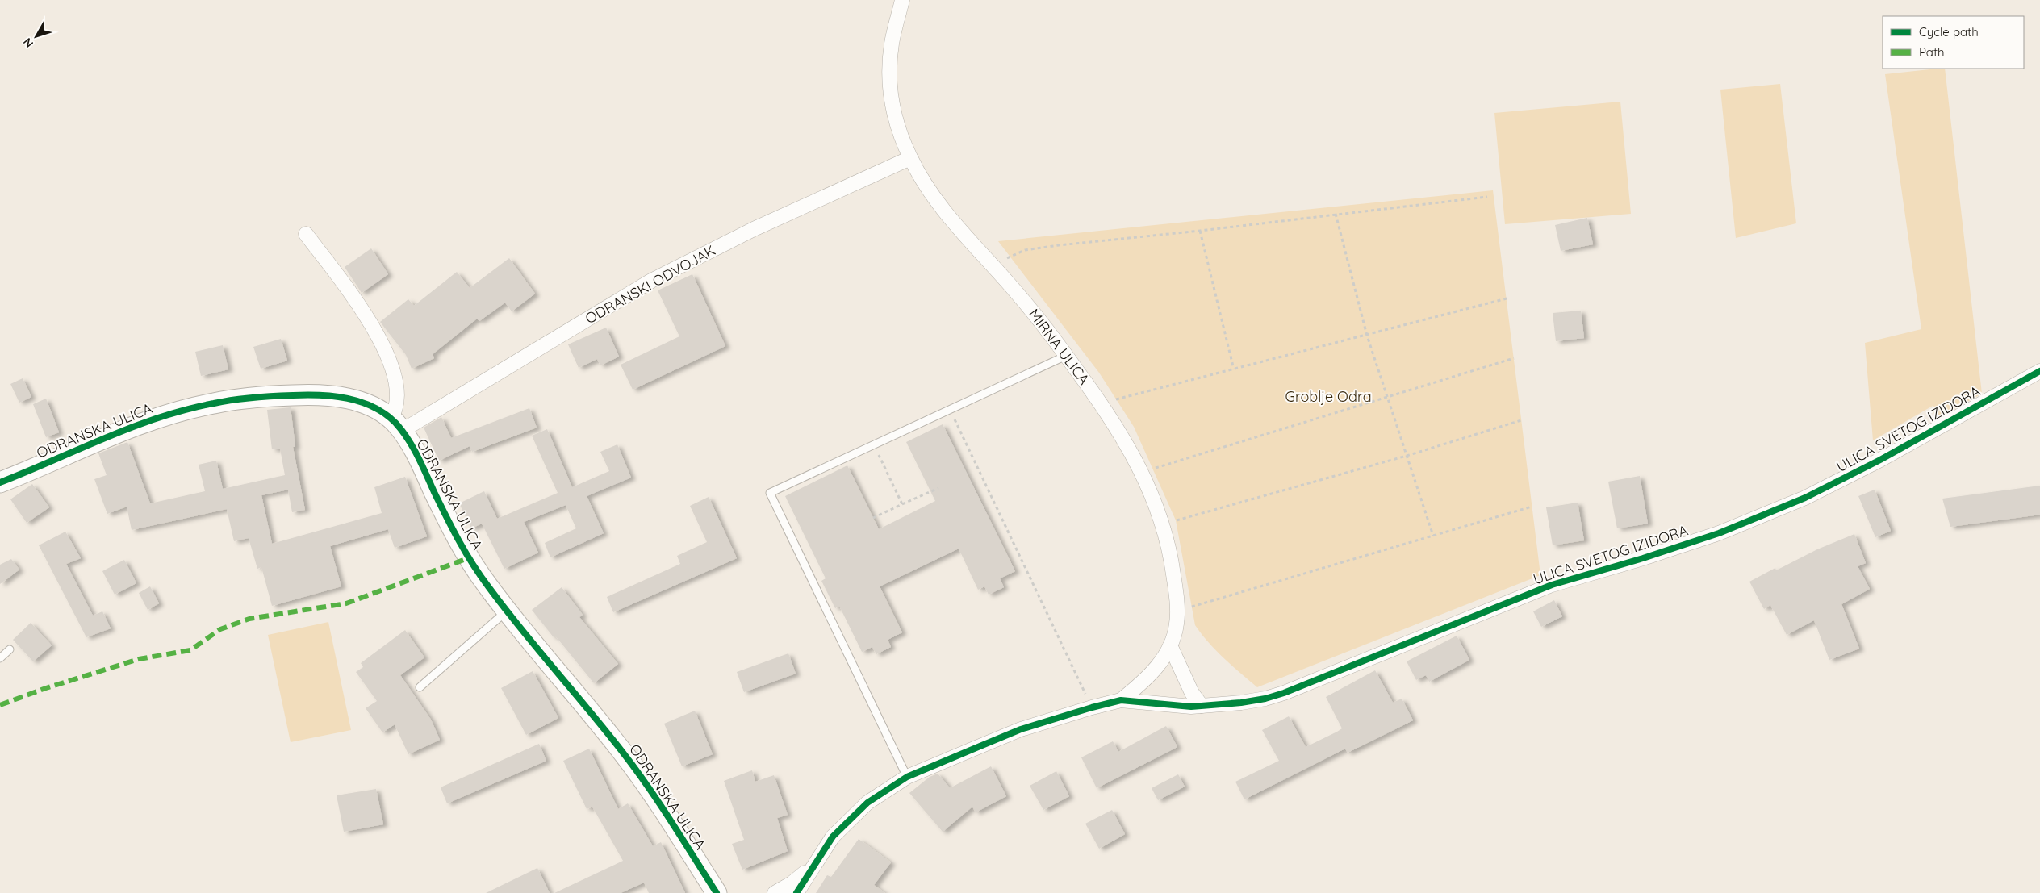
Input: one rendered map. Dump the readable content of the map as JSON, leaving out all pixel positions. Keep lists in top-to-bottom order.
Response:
{
  "streets": {
    "street": [
      "ODRANSKI ODVOJAK",
      "MIRNA ULICA",
      "ULICA SVETOG IZIDORA",
      "ODRANSKA ULICA"
    ]
  },
  "crossings": [
    ["ODRANSKI ODVOJAK", "MIRNA ULICA"],
    ["ODRANSKI ODVOJAK", "ODRANSKA ULICA"],
    ["MIRNA ULICA", "ULICA SVETOG IZIDORA"]
  ],
  "parks": ["Groblje Odra"],
  "legend": ["Cycle path", "Path"],
  "north": "bottom left"
}
